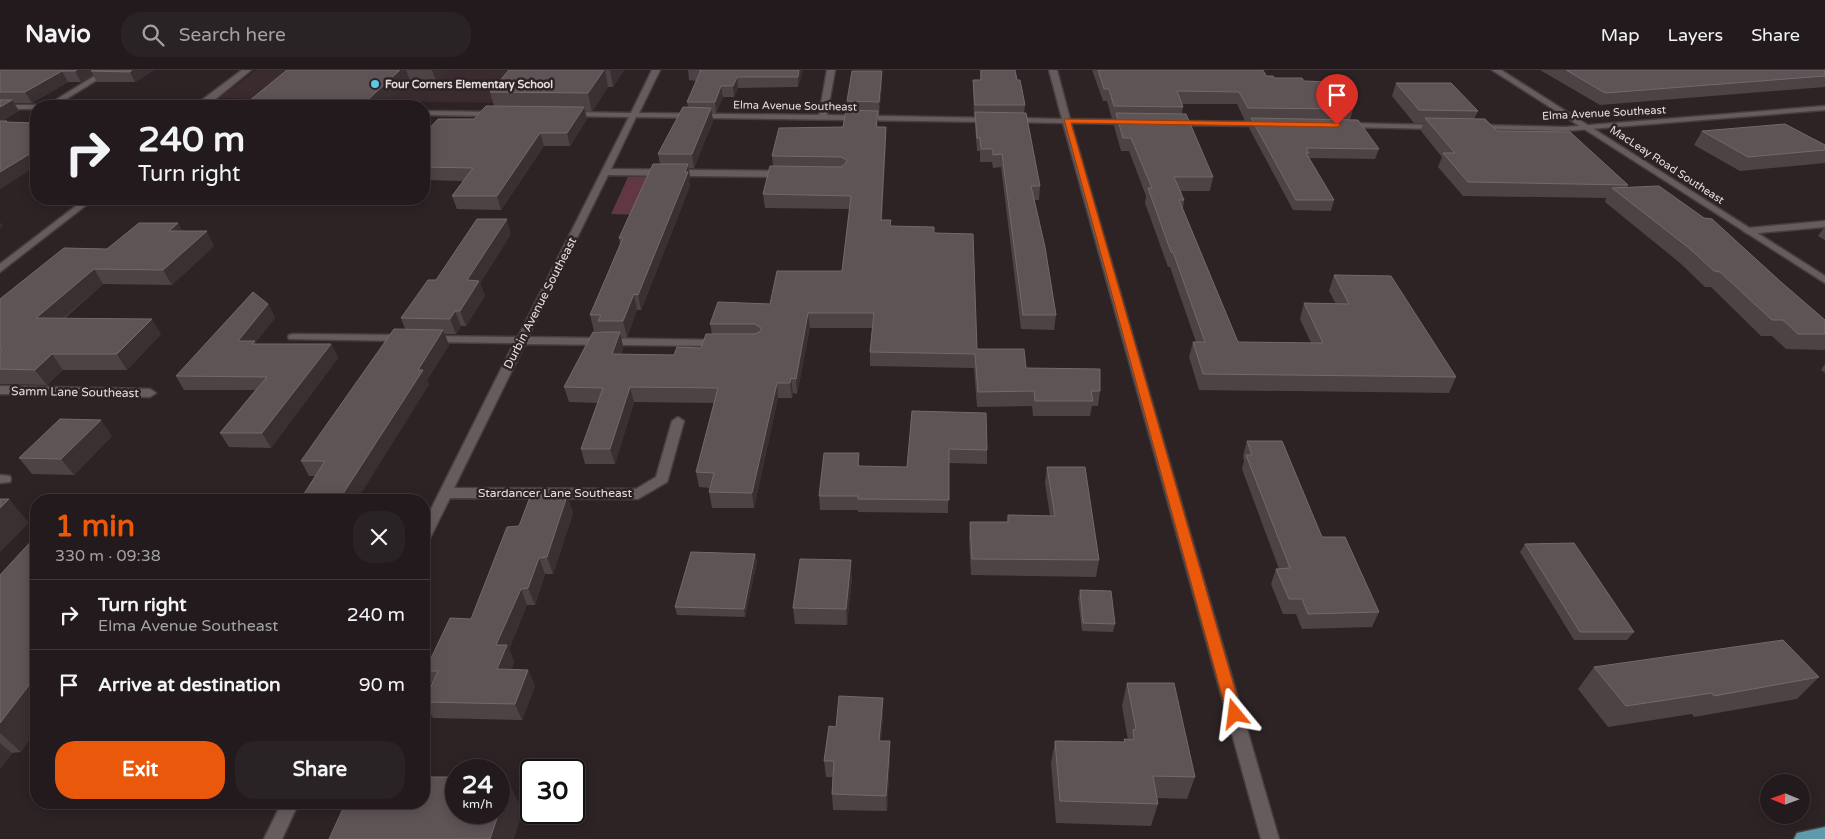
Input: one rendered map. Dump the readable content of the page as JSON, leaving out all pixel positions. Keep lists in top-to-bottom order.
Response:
{
  "streets": {
    "street": [
      "Elma Avenue Southeast",
      "MacLeay Road Southeast",
      "Durbin Avenue Southeast",
      "Samm Lane Southeast",
      "Stardancer Lane Southeast"
    ]
  },
  "crossings": [
    ["Elma Avenue Southeast", "MacLeay Road Southeast"],
    ["Elma Avenue Southeast", "Durbin Avenue Southeast"],
    ["Durbin Avenue Southeast", "Stardancer Lane Southeast"]
  ],
  "places": ["Four Corners Elementary School"],
  "north": "left",
  "page": {
    "header": "Navio",
    "search": "Search here",
    "nav": ["Map", "Layers", "Share"],
    "turn": ["240 m", "Turn right"],
    "heading": ["1 min", "330 m · 09:38"],
    "list": [
      {
        "name": "Turn right",
        "note": "Elma Avenue Southeast",
        "value": "240 m"
      },
      {
        "name": "Arrive at destination",
        "value": "90 m"
      }
    ],
    "buttons": ["Exit", "Share"],
    "speed": "24 km/h",
    "limit": "30"
  }
}
